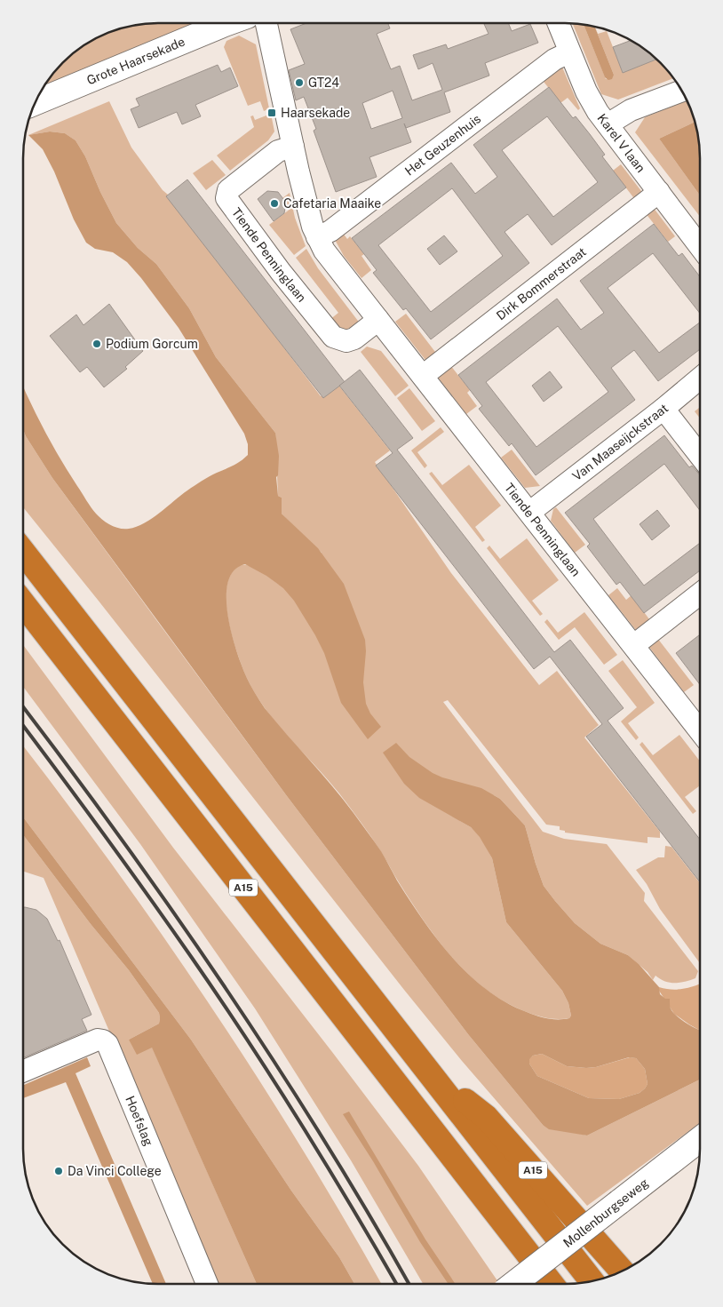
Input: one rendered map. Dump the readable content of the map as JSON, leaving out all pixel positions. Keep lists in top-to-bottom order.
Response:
{
  "streets": {
    "highway": ["A15"],
    "street": [
      "Grote Haarsekade",
      "Karel V laan",
      "Het Geuzenhuis",
      "Tiende Penninglaan",
      "Dirk Bommerstraat",
      "Van Maaseijckstraat",
      "Hoefslag",
      "Mollenburgseweg"
    ]
  },
  "crossings": [
    ["Karel V laan", "Het Geuzenhuis"],
    ["Karel V laan", "Dirk Bommerstraat"],
    ["Het Geuzenhuis", "Tiende Penninglaan"],
    ["Tiende Penninglaan", "Dirk Bommerstraat"],
    ["Tiende Penninglaan", "Van Maaseijckstraat"]
  ],
  "places": {
    "other": [
      "GT24",
      "Cafetaria Maaike",
      "Podium Gorcum",
      "Da Vinci College"
    ],
    "transit": ["Haarsekade"]
  }
}
